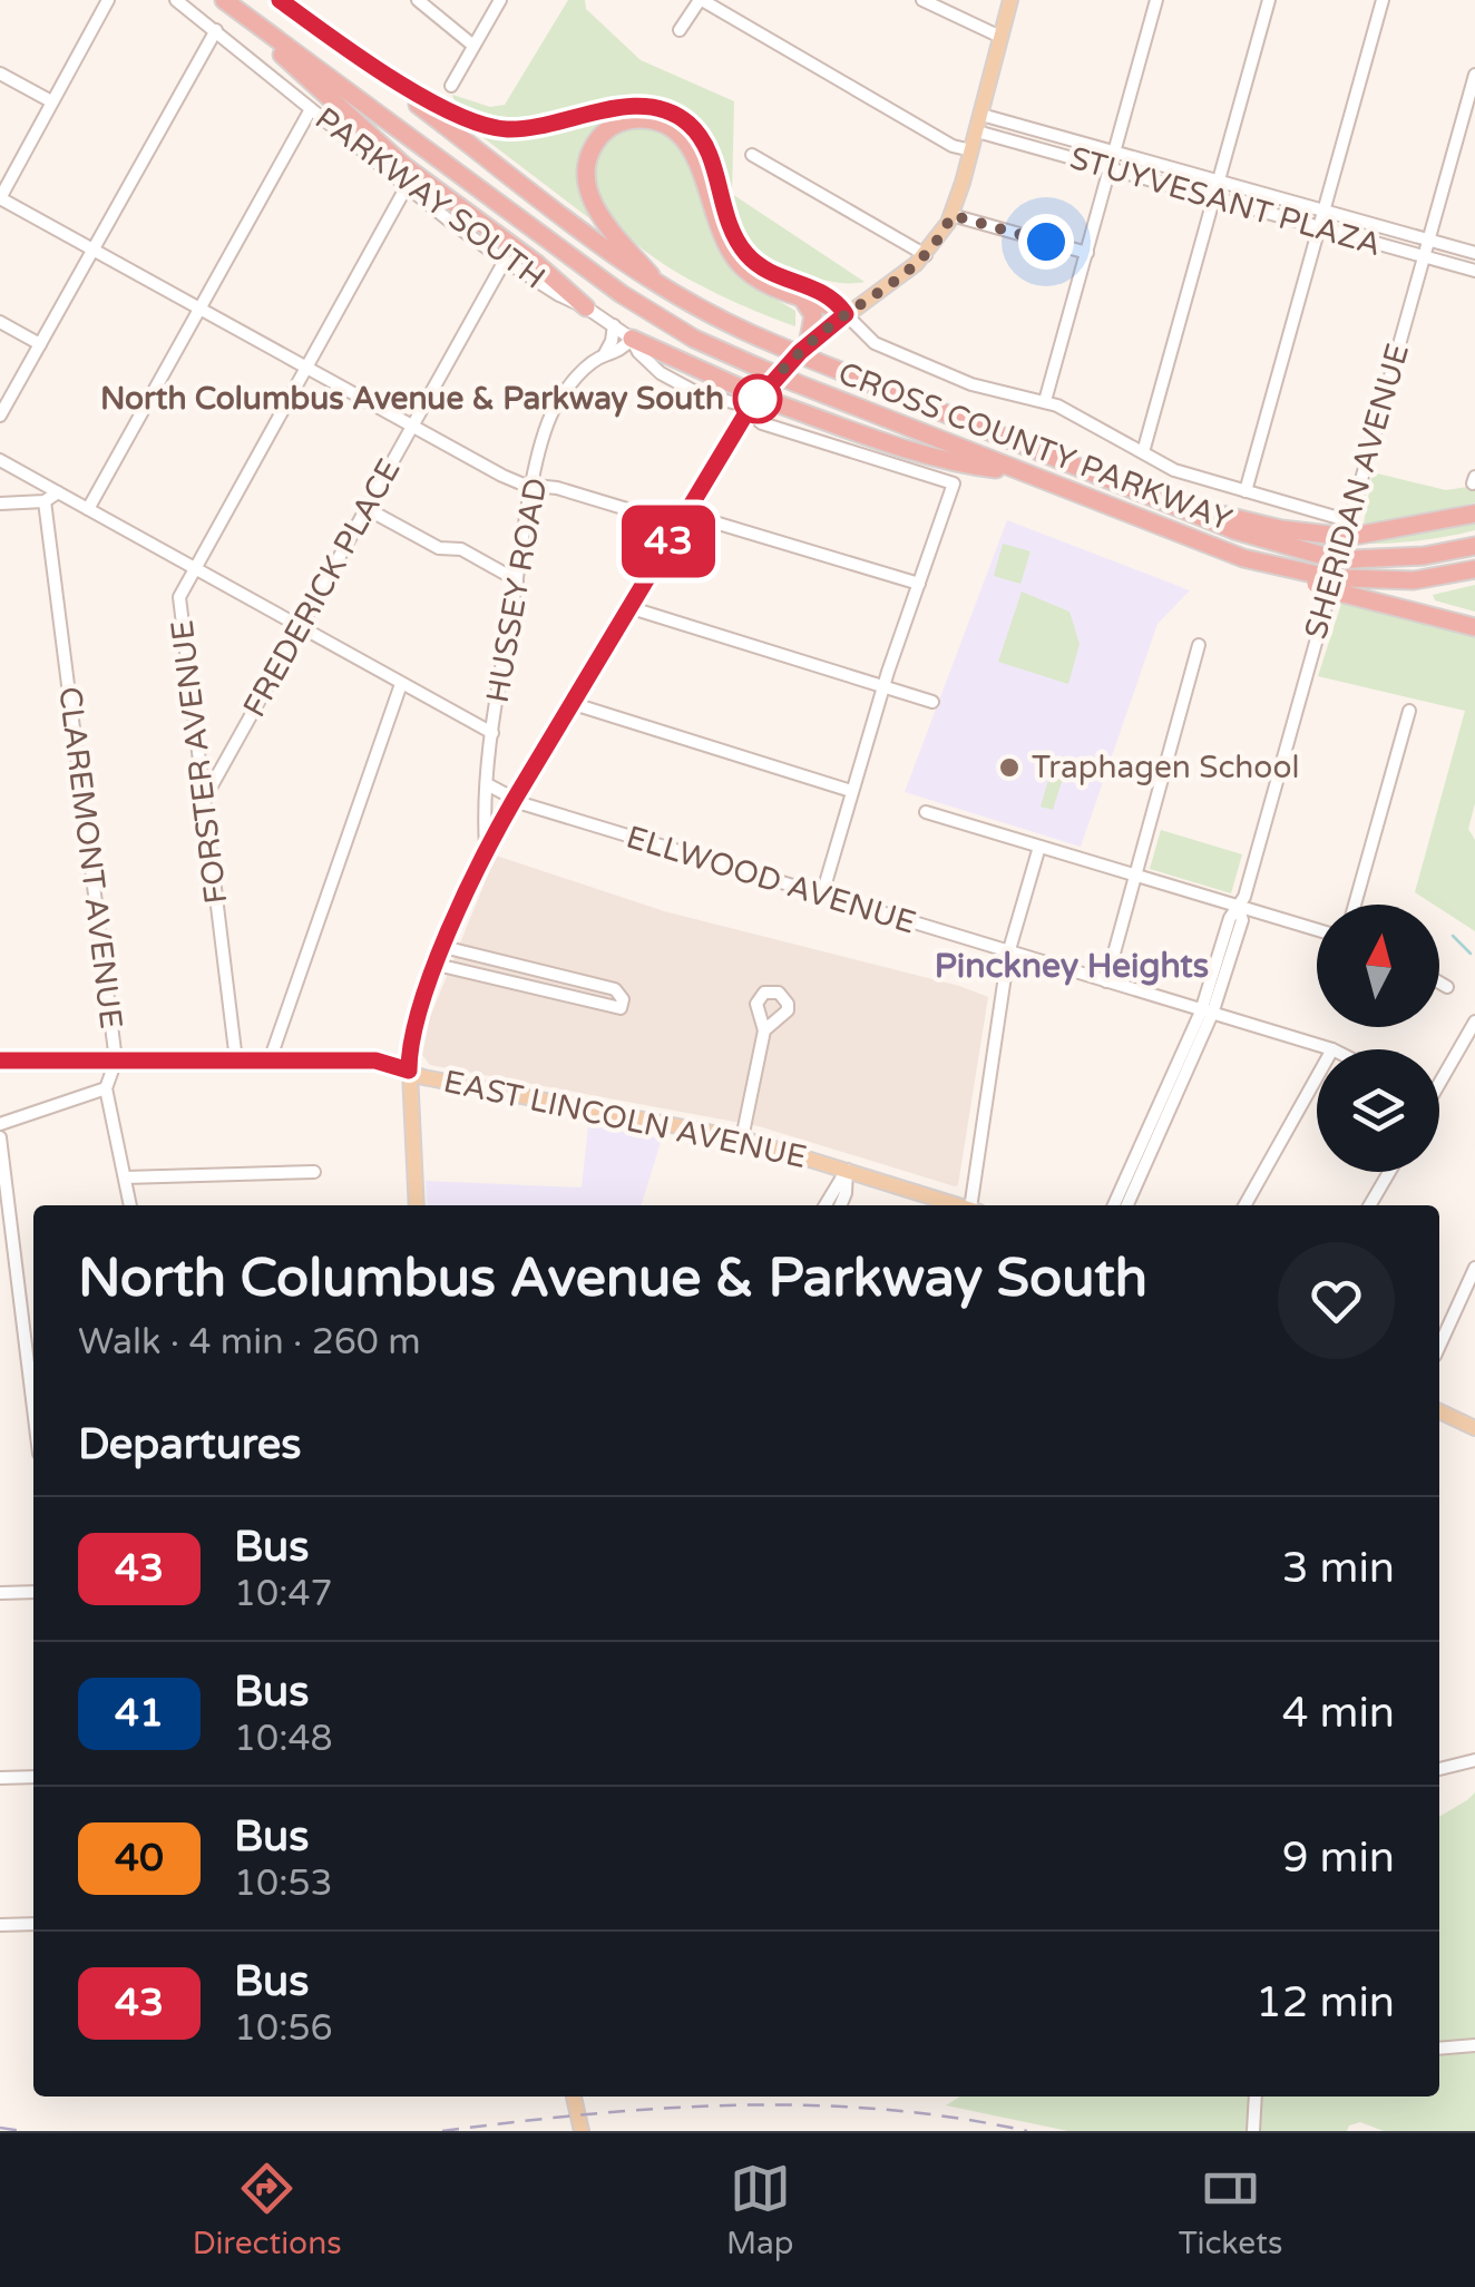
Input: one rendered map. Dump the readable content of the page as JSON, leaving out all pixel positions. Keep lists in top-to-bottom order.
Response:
{
  "streets": {
    "highway": ["CROSS COUNTY PARKWAY"],
    "main road": ["EAST LINCOLN AVENUE"],
    "street": [
      "PARKWAY SOUTH",
      "STUYVESANT PLAZA",
      "SHERIDAN AVENUE",
      "FREDERICK PLACE",
      "HUSSEY ROAD",
      "FORSTER AVENUE",
      "CLAREMONT AVENUE",
      "ELLWOOD AVENUE"
    ]
  },
  "crossings": [
    ["PARKWAY SOUTH", "FREDERICK PLACE"],
    ["PARKWAY SOUTH", "HUSSEY ROAD"],
    ["PARKWAY SOUTH", "FORSTER AVENUE"],
    ["STUYVESANT PLAZA", "SHERIDAN AVENUE"],
    ["SHERIDAN AVENUE", "ELLWOOD AVENUE"],
    ["FREDERICK PLACE", "FORSTER AVENUE"],
    ["HUSSEY ROAD", "ELLWOOD AVENUE"],
    ["FORSTER AVENUE", "EAST LINCOLN AVENUE"],
    ["CLAREMONT AVENUE", "EAST LINCOLN AVENUE"]
  ],
  "districts": ["Pinckney Heights"],
  "places": ["North Columbus Avenue & Parkway South", "Traphagen School"],
  "lines": ["bus line 43"],
  "north": "top",
  "page": {
    "on_map": "43",
    "heading": [
      ["North Columbus Avenue & Parkway South", "Walk · 4 min · 260 m"],
      "Departures"
    ],
    "list": [
      {
        "mark": "43",
        "name": "Bus",
        "note": "10:47",
        "value": "3 min"
      },
      {
        "mark": "41",
        "name": "Bus",
        "note": "10:48",
        "value": "4 min"
      },
      {
        "mark": "40",
        "name": "Bus",
        "note": "10:53",
        "value": "9 min"
      },
      {
        "mark": "43",
        "name": "Bus",
        "note": "10:56",
        "value": "12 min"
      }
    ],
    "tabs": ["Directions", "Map", "Tickets"]
  }
}
